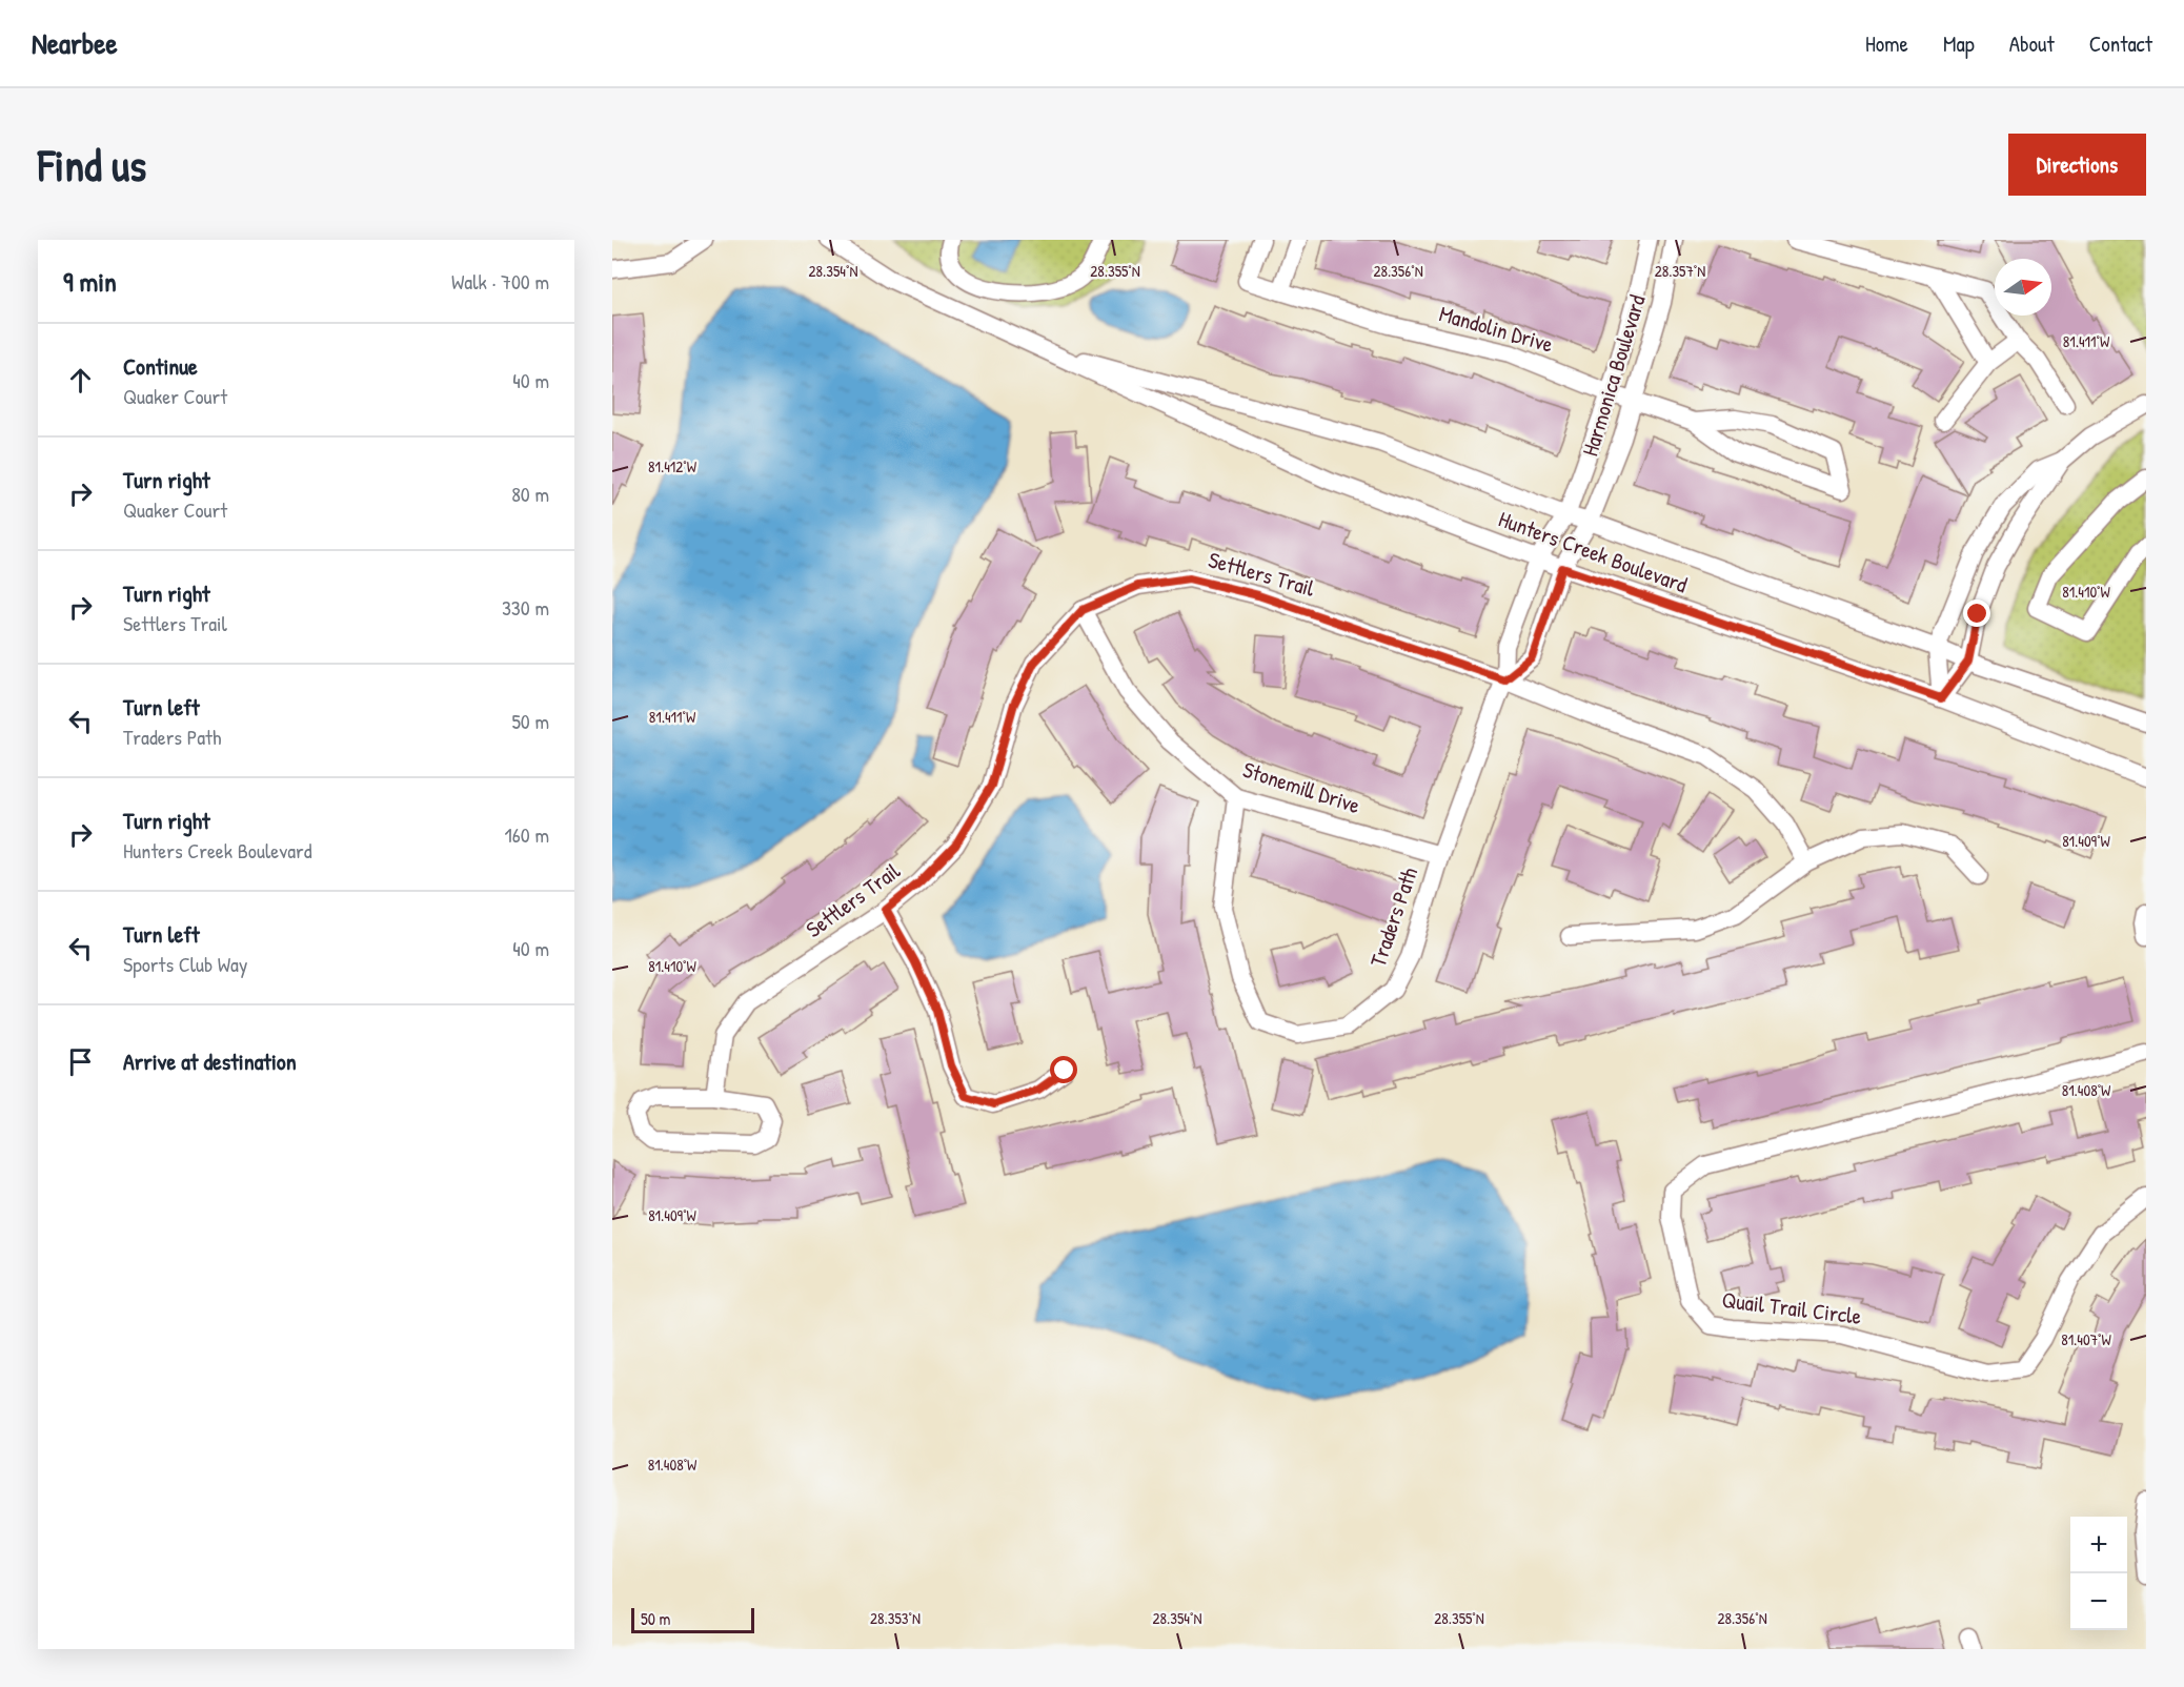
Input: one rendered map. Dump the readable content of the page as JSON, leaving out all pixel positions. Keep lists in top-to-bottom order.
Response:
{
  "streets": {
    "street": [
      "Mandolin Drive",
      "Harmonica Boulevard",
      "Hunters Creek Boulevard",
      "Settlers Trail",
      "Stonemill Drive",
      "Traders Path",
      "Quail Trail Circle"
    ]
  },
  "crossings": [
    ["Mandolin Drive", "Harmonica Boulevard"],
    ["Harmonica Boulevard", "Hunters Creek Boulevard"],
    ["Harmonica Boulevard", "Traders Path"],
    ["Hunters Creek Boulevard", "Traders Path"],
    ["Settlers Trail", "Stonemill Drive"],
    ["Settlers Trail", "Traders Path"],
    ["Stonemill Drive", "Traders Path"]
  ],
  "scale_bar": "50 m",
  "north": "right",
  "page": {
    "header": "Nearbee",
    "nav": [
      "Home",
      "Map",
      "About",
      "Contact"
    ],
    "buttons": "Directions",
    "title": "Find us",
    "heading": ["9 min", "Walk · 700 m"],
    "list": [
      ["Continue", "Quaker Court", "40 m"],
      ["Turn right", "Quaker Court", "80 m"],
      ["Turn right", "Settlers Trail", "330 m"],
      ["Turn left", "Traders Path", "50 m"],
      ["Turn right", "Hunters Creek Boulevard", "160 m"],
      ["Turn left", "Sports Club Way", "40 m"],
      "Arrive at destination"
    ],
    "map_buttons": ["+", "−"],
    "scale": "50 m"
  },
  "coordinates": [
    "28.354°N",
    "28.355°N",
    "28.356°N",
    "28.357°N",
    "81.411°W",
    "81.412°W",
    "81.410°W",
    "81.409°W",
    "81.408°W",
    "81.407°W",
    "28.353°N"
  ]
}
